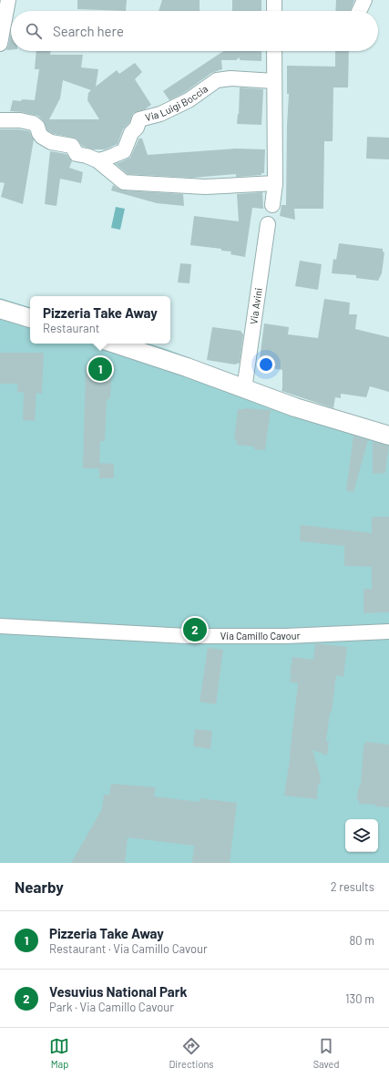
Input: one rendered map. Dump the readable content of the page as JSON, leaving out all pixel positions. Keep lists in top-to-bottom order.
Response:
{
  "streets": {
    "street": ["Via Luigi Boccia", "Via Avini", "Via Camillo Cavour"]
  },
  "page": {
    "search": "Search here",
    "popup": ["Pizzeria Take Away", "Restaurant"],
    "pins": ["1", "2"],
    "heading": ["Nearby", "2 results"],
    "list": [
      {
        "mark": "1",
        "name": "Pizzeria Take Away",
        "note": "Restaurant · Via Camillo Cavour",
        "value": "80 m"
      },
      {
        "mark": "2",
        "name": "Vesuvius National Park",
        "note": "Park · Via Camillo Cavour",
        "value": "130 m"
      }
    ],
    "nav": ["Map", "Directions", "Saved"]
  }
}
